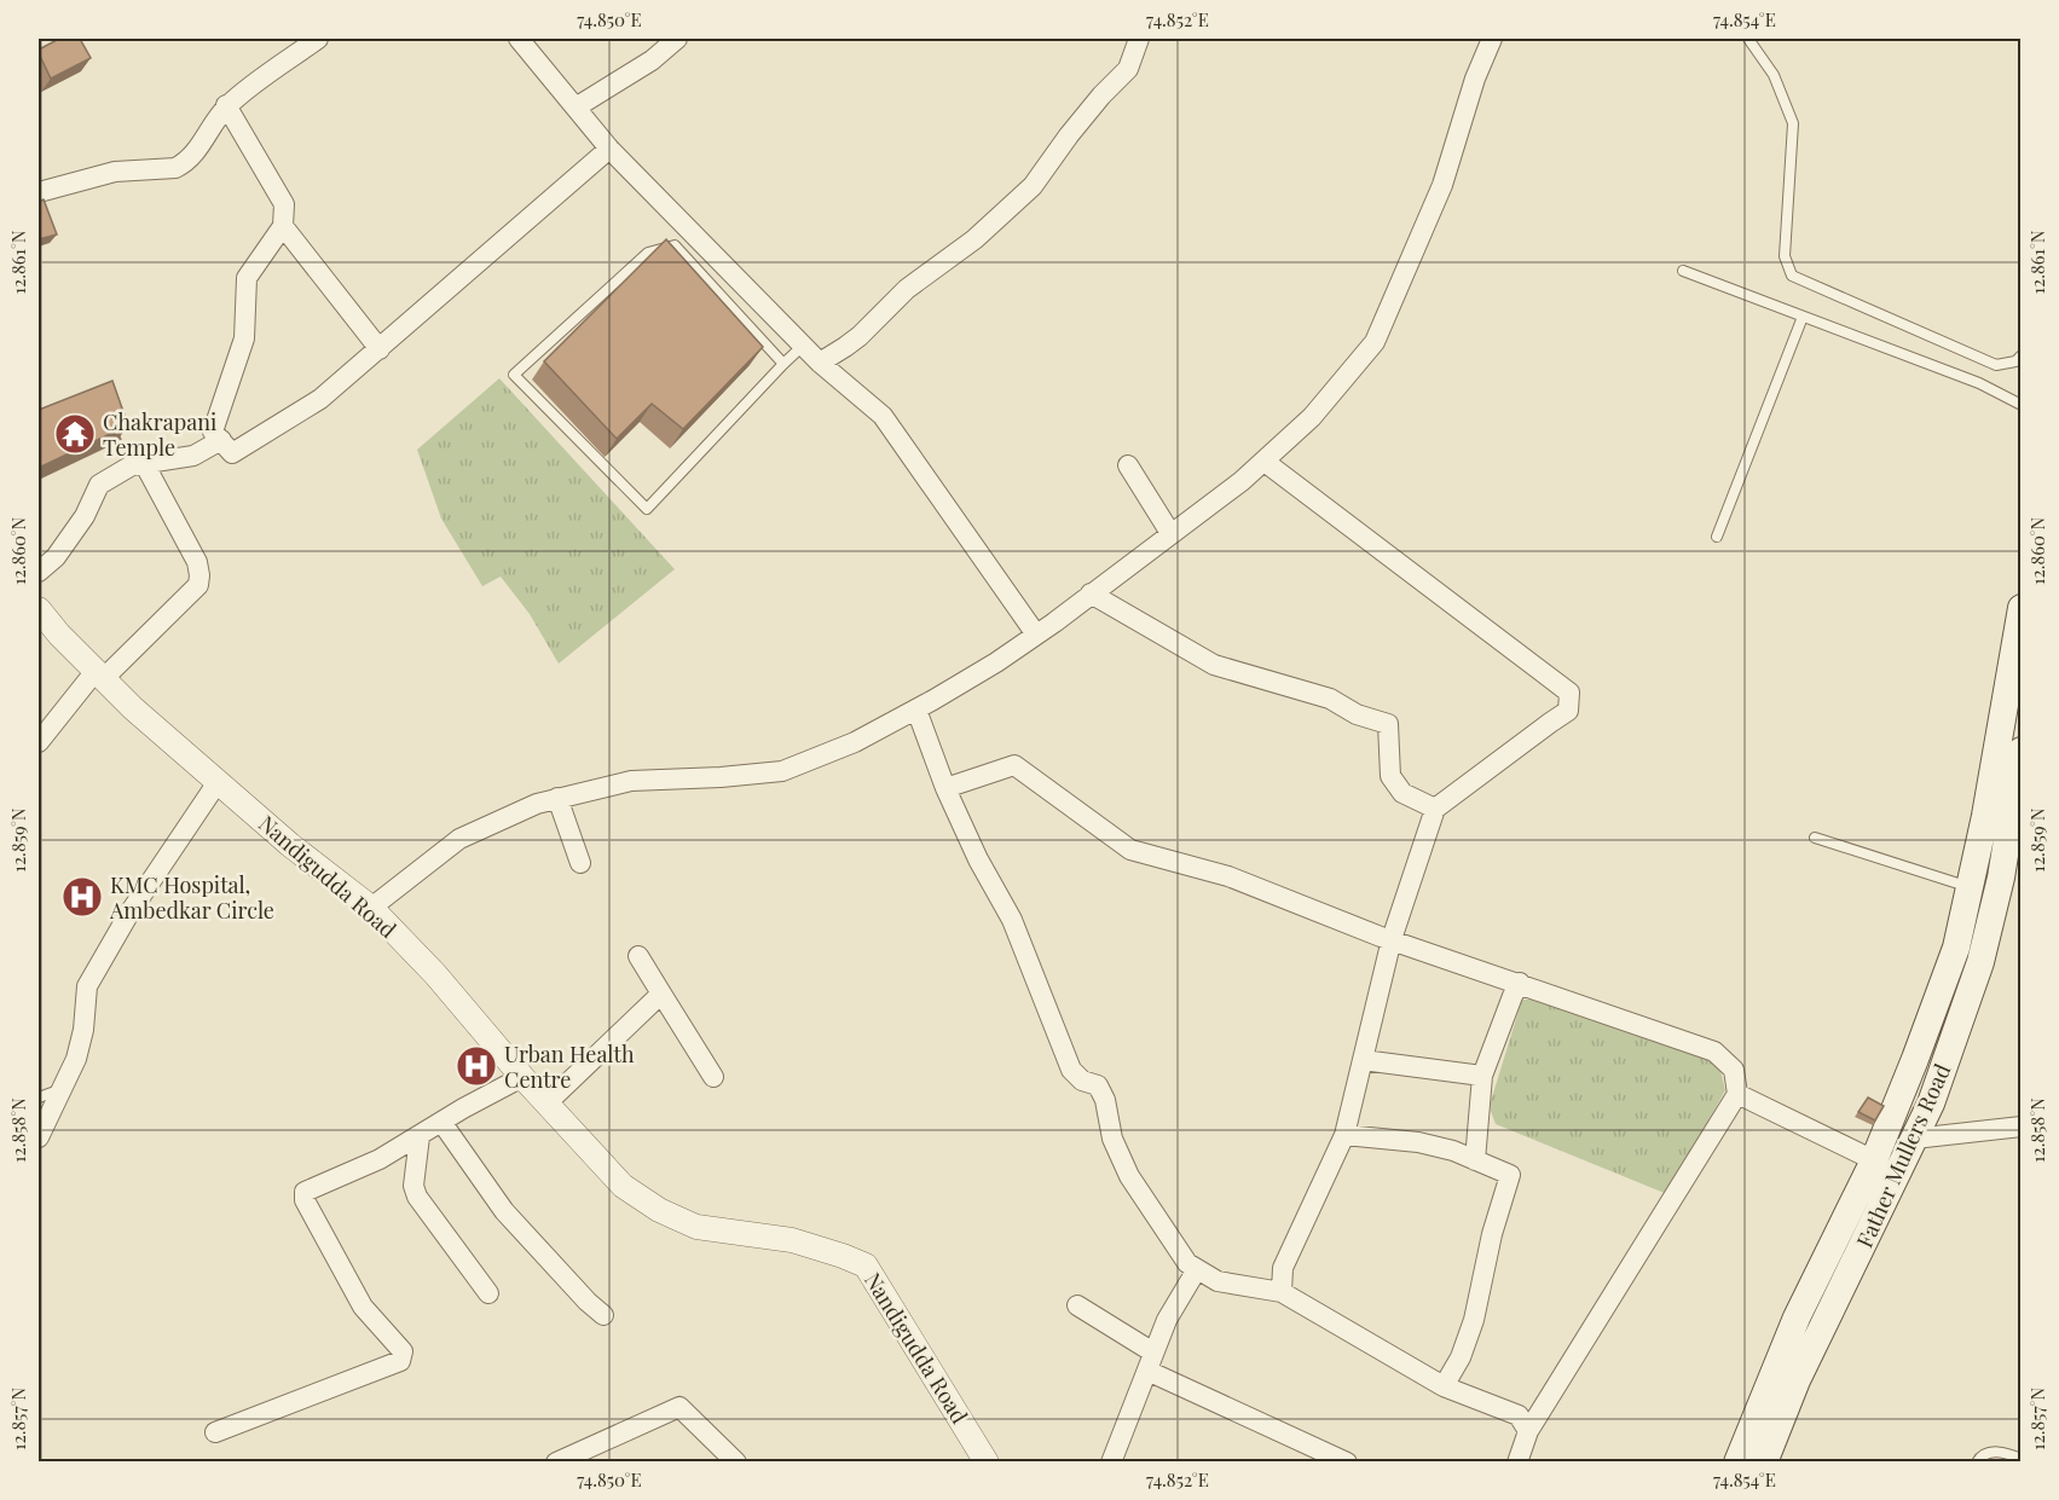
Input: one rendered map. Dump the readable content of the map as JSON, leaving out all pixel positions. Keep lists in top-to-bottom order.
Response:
{
  "streets": {
    "main road": ["Father Mullers Road"],
    "street": ["Nandigudda Road"]
  },
  "places": {
    "temple": ["Chakrapani Temple"],
    "hospital": ["KMC Hospital, Ambedkar Circle", "Urban Health Centre"]
  },
  "coordinates": [
    "74.850°E",
    "74.852°E",
    "74.854°E",
    "12.861°N",
    "12.860°N",
    "12.859°N",
    "12.858°N",
    "12.857°N"
  ]
}
